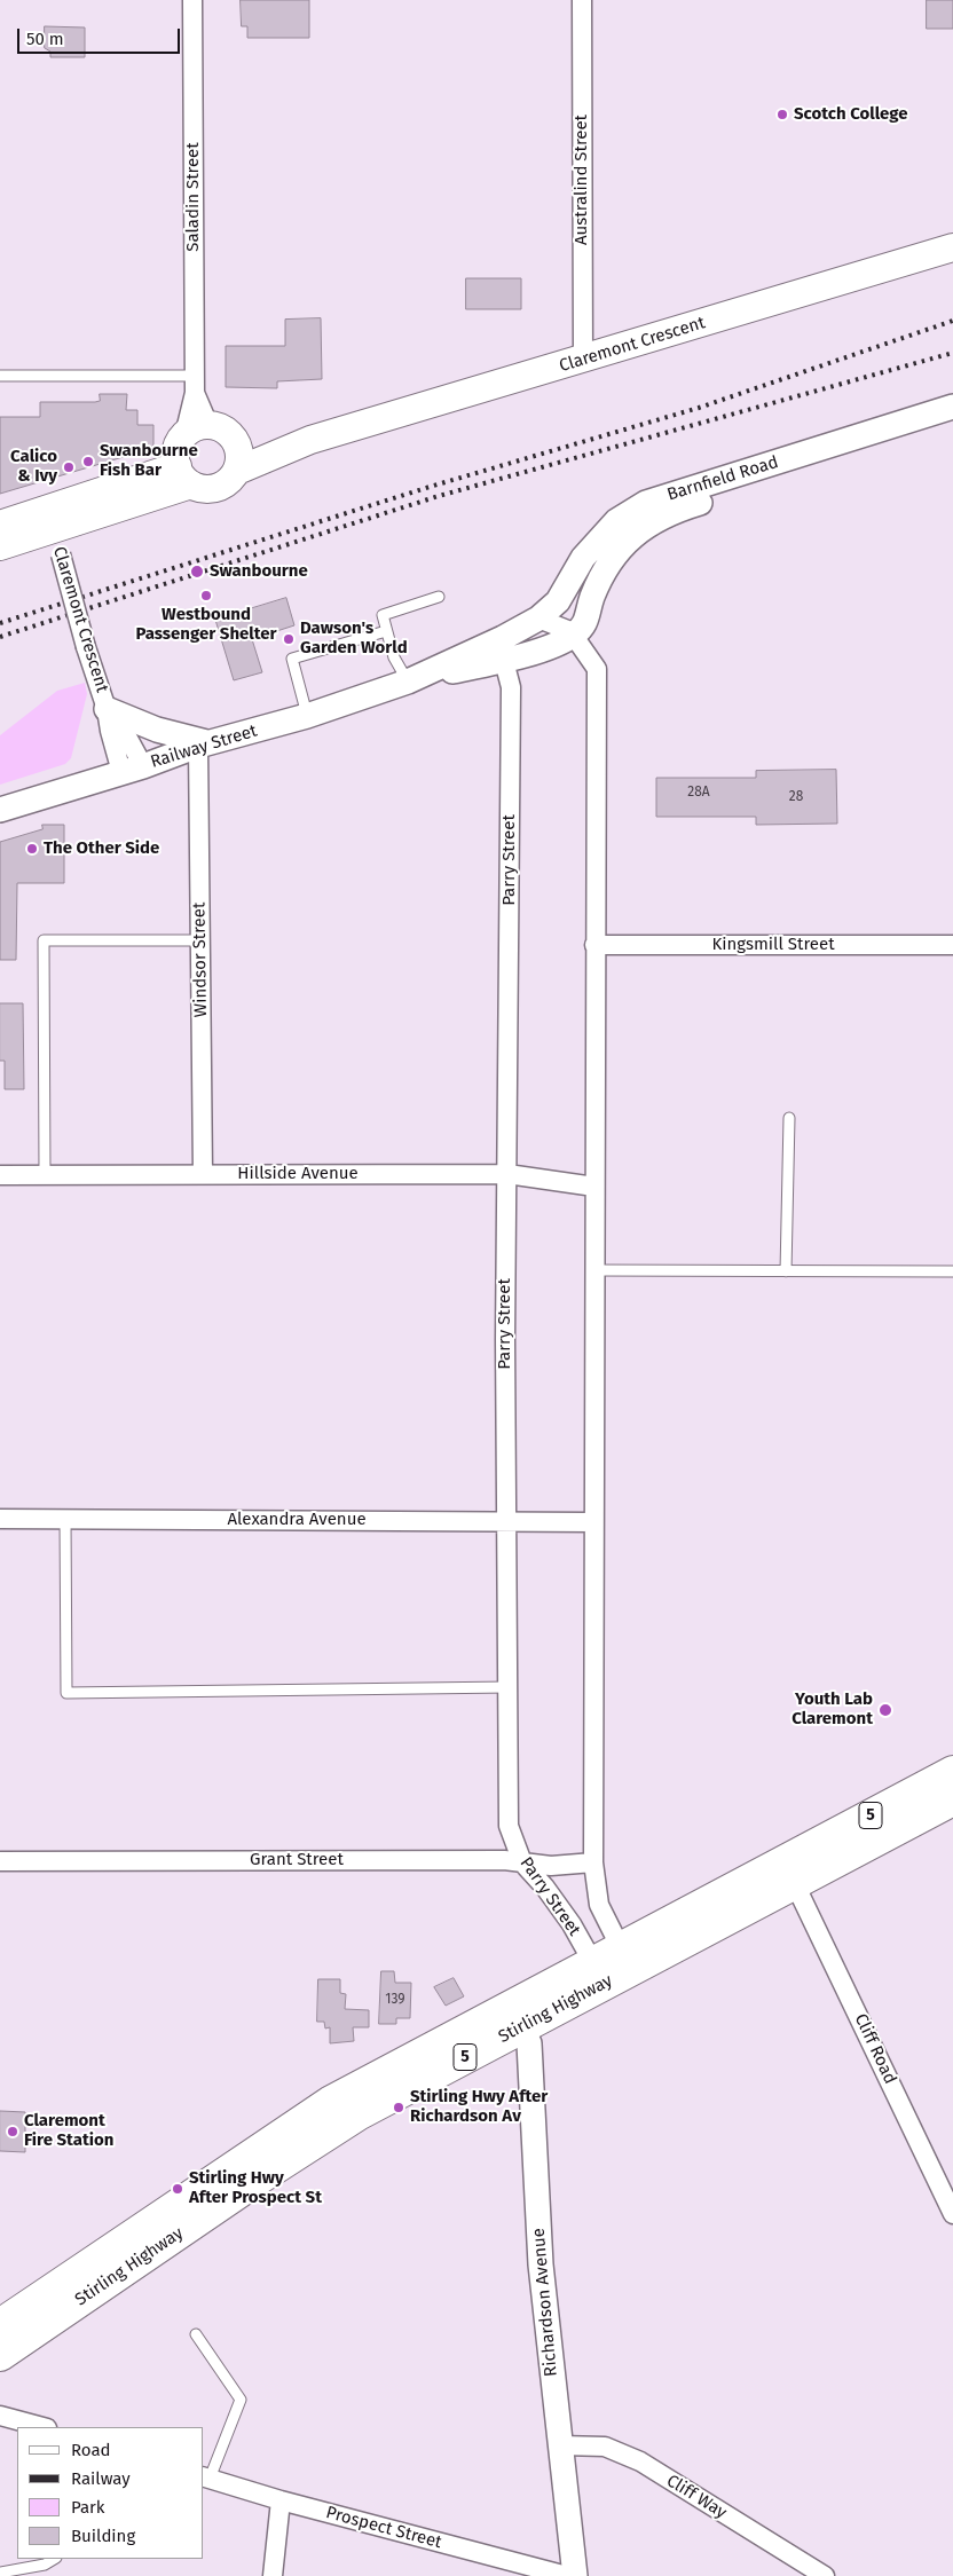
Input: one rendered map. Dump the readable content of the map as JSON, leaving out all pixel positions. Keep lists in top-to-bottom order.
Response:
{
  "streets": {
    "highway": ["5", "Stirling Highway"],
    "main road": ["Claremont Crescent"],
    "street": [
      "Australind Street",
      "Saladin Street",
      "Barnfield Road",
      "Railway Street",
      "Parry Street",
      "Kingsmill Street",
      "Windsor Street",
      "Hillside Avenue",
      "Alexandra Avenue",
      "Grant Street",
      "Cliff Road",
      "Richardson Avenue",
      "Cliff Way",
      "Prospect Street"
    ]
  },
  "crossings": [
    ["Australind Street", "Claremont Crescent"],
    ["Saladin Street", "Claremont Crescent"],
    ["Claremont Crescent", "Railway Street"],
    ["Barnfield Road", "Railway Street"],
    ["Barnfield Road", "Parry Street"],
    ["Railway Street", "Parry Street"],
    ["Railway Street", "Windsor Street"],
    ["Parry Street", "Kingsmill Street"],
    ["Parry Street", "Hillside Avenue"],
    ["Parry Street", "Alexandra Avenue"],
    ["Parry Street", "Grant Street"],
    ["Parry Street", "Stirling Highway"],
    ["Windsor Street", "Hillside Avenue"],
    ["Stirling Highway", "Cliff Road"],
    ["Stirling Highway", "Richardson Avenue"],
    ["Richardson Avenue", "Cliff Way"]
  ],
  "places": [
    "Scotch College",
    "Swanbourne Fish Bar",
    "Calico & Ivy",
    "Swanbourne",
    "Westbound Passenger Shelter",
    "Dawson's Garden World",
    "The Other Side",
    "Youth Lab Claremont",
    "Stirling Hwy After Richardson Av",
    "Claremont Fire Station",
    "Stirling Hwy After Prospect St"
  ],
  "house_numbers": ["28A", "28", "139"],
  "legend": [
    "Road",
    "Railway",
    "Park",
    "Building"
  ],
  "scale_bar": "50 m"
}
